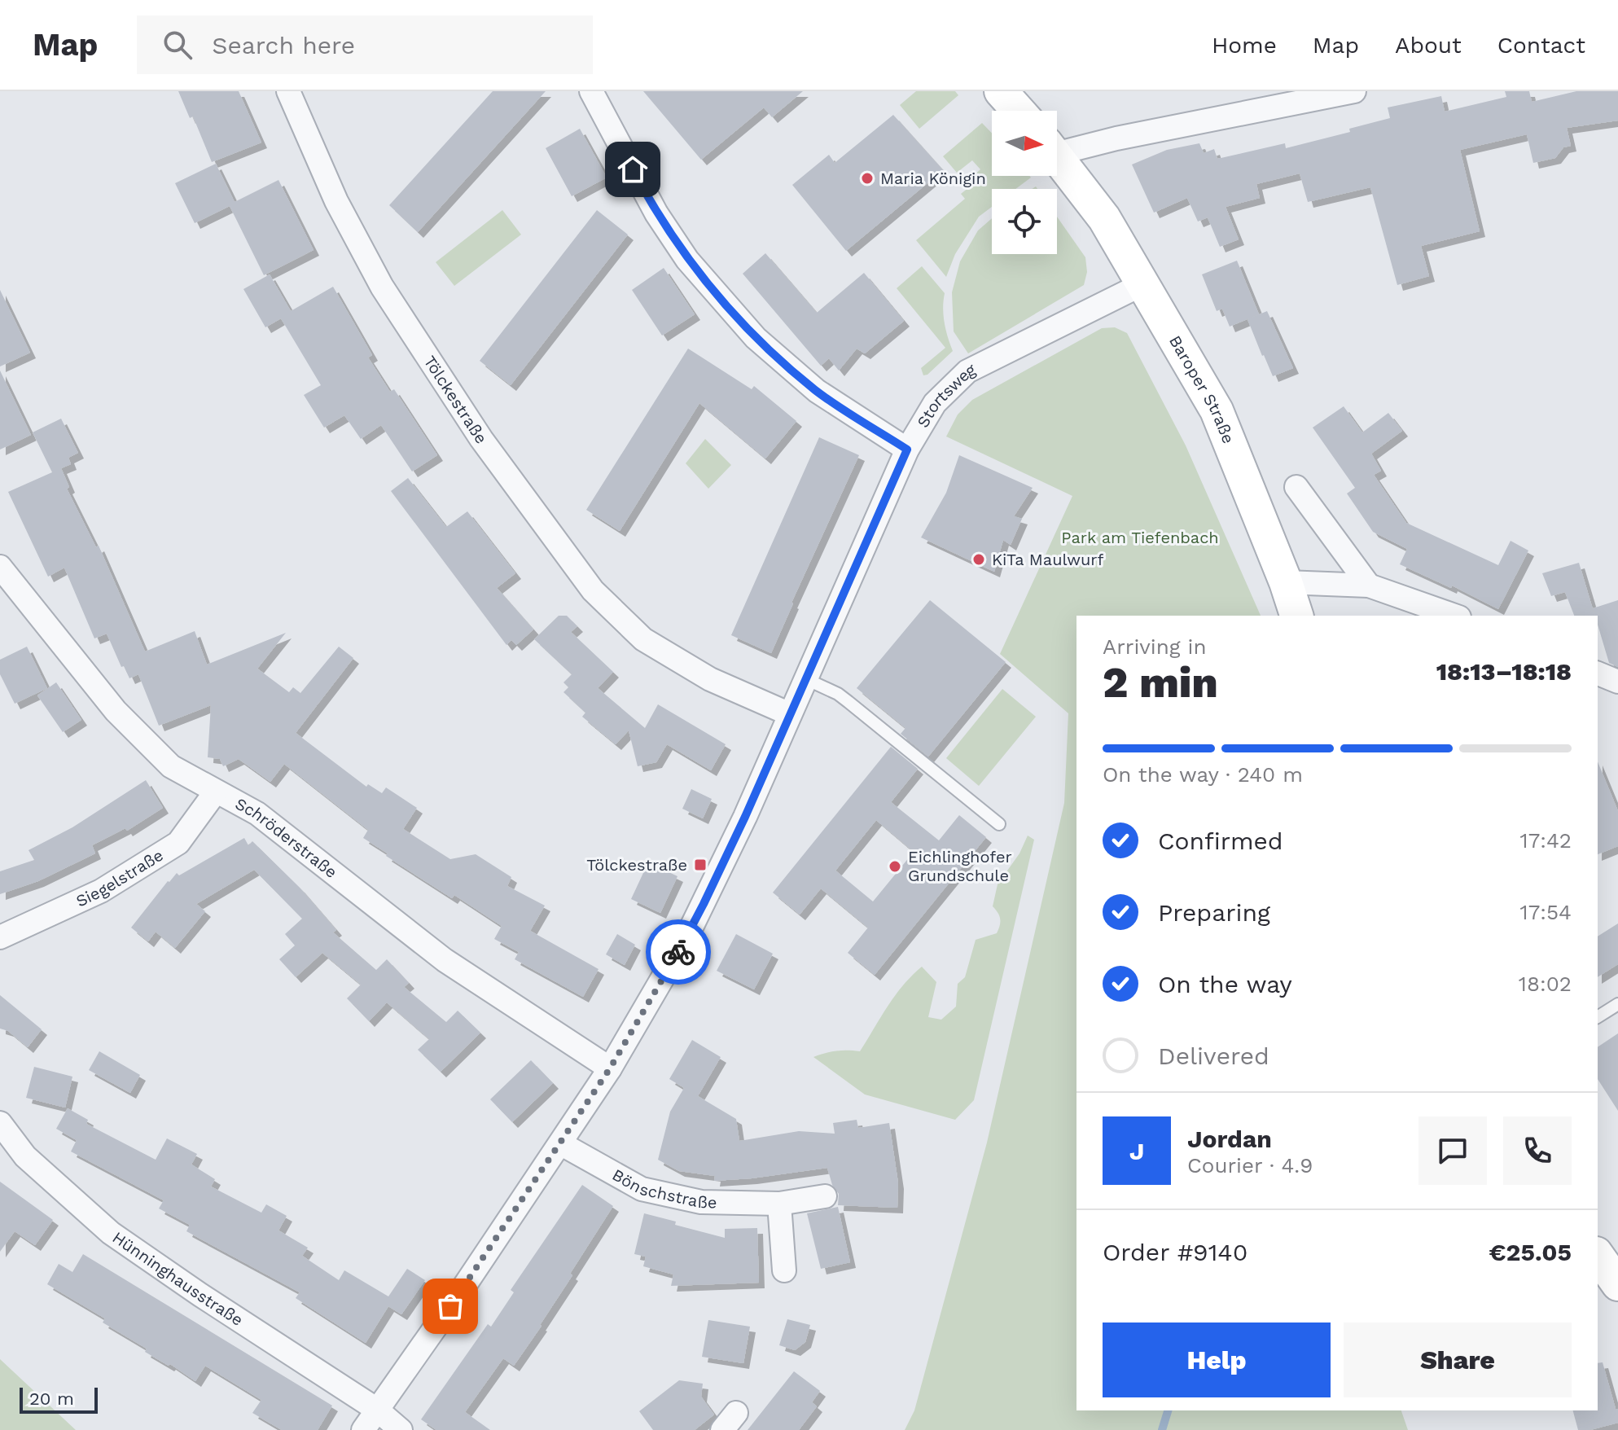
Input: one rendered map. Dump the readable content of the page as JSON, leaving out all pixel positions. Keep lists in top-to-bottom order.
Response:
{
  "streets": {
    "main road": ["Baroper Straße"],
    "street": [
      "Stortsweg",
      "Tölckestraße",
      "Schröderstraße",
      "Siegelstraße",
      "Bönschstraße",
      "Hünninghausstraße"
    ]
  },
  "crossings": [
    ["Baroper Straße", "Stortsweg"],
    ["Stortsweg", "Tölckestraße"],
    ["Stortsweg", "Schröderstraße"],
    ["Stortsweg", "Bönschstraße"],
    ["Stortsweg", "Hünninghausstraße"],
    ["Schröderstraße", "Siegelstraße"]
  ],
  "parks": ["Park am Tiefenbach"],
  "places": {
    "other": ["Maria Königin", "KiTa Maulwurf", "Eichlinghofer Grundschule"],
    "transit": ["Tölckestraße"]
  },
  "scale_bar": "20 m",
  "north": "right",
  "page": {
    "header": "Map",
    "search": "Search here",
    "nav": [
      "Home",
      "Map",
      "About",
      "Contact"
    ],
    "heading": ["2 min", "Arriving in", "18:13–18:18"],
    "panel": [
      "Jordan",
      "Courier · 4.9",
      "Order #9140",
      "€25.05"
    ],
    "bar": "On the way · 240 m",
    "list": [
      ["Confirmed", "17:42"],
      ["Preparing", "17:54"],
      ["On the way", "18:02"],
      "Delivered"
    ],
    "round": "J",
    "buttons": ["Help", "Share"],
    "scale": "20 m"
  }
}
